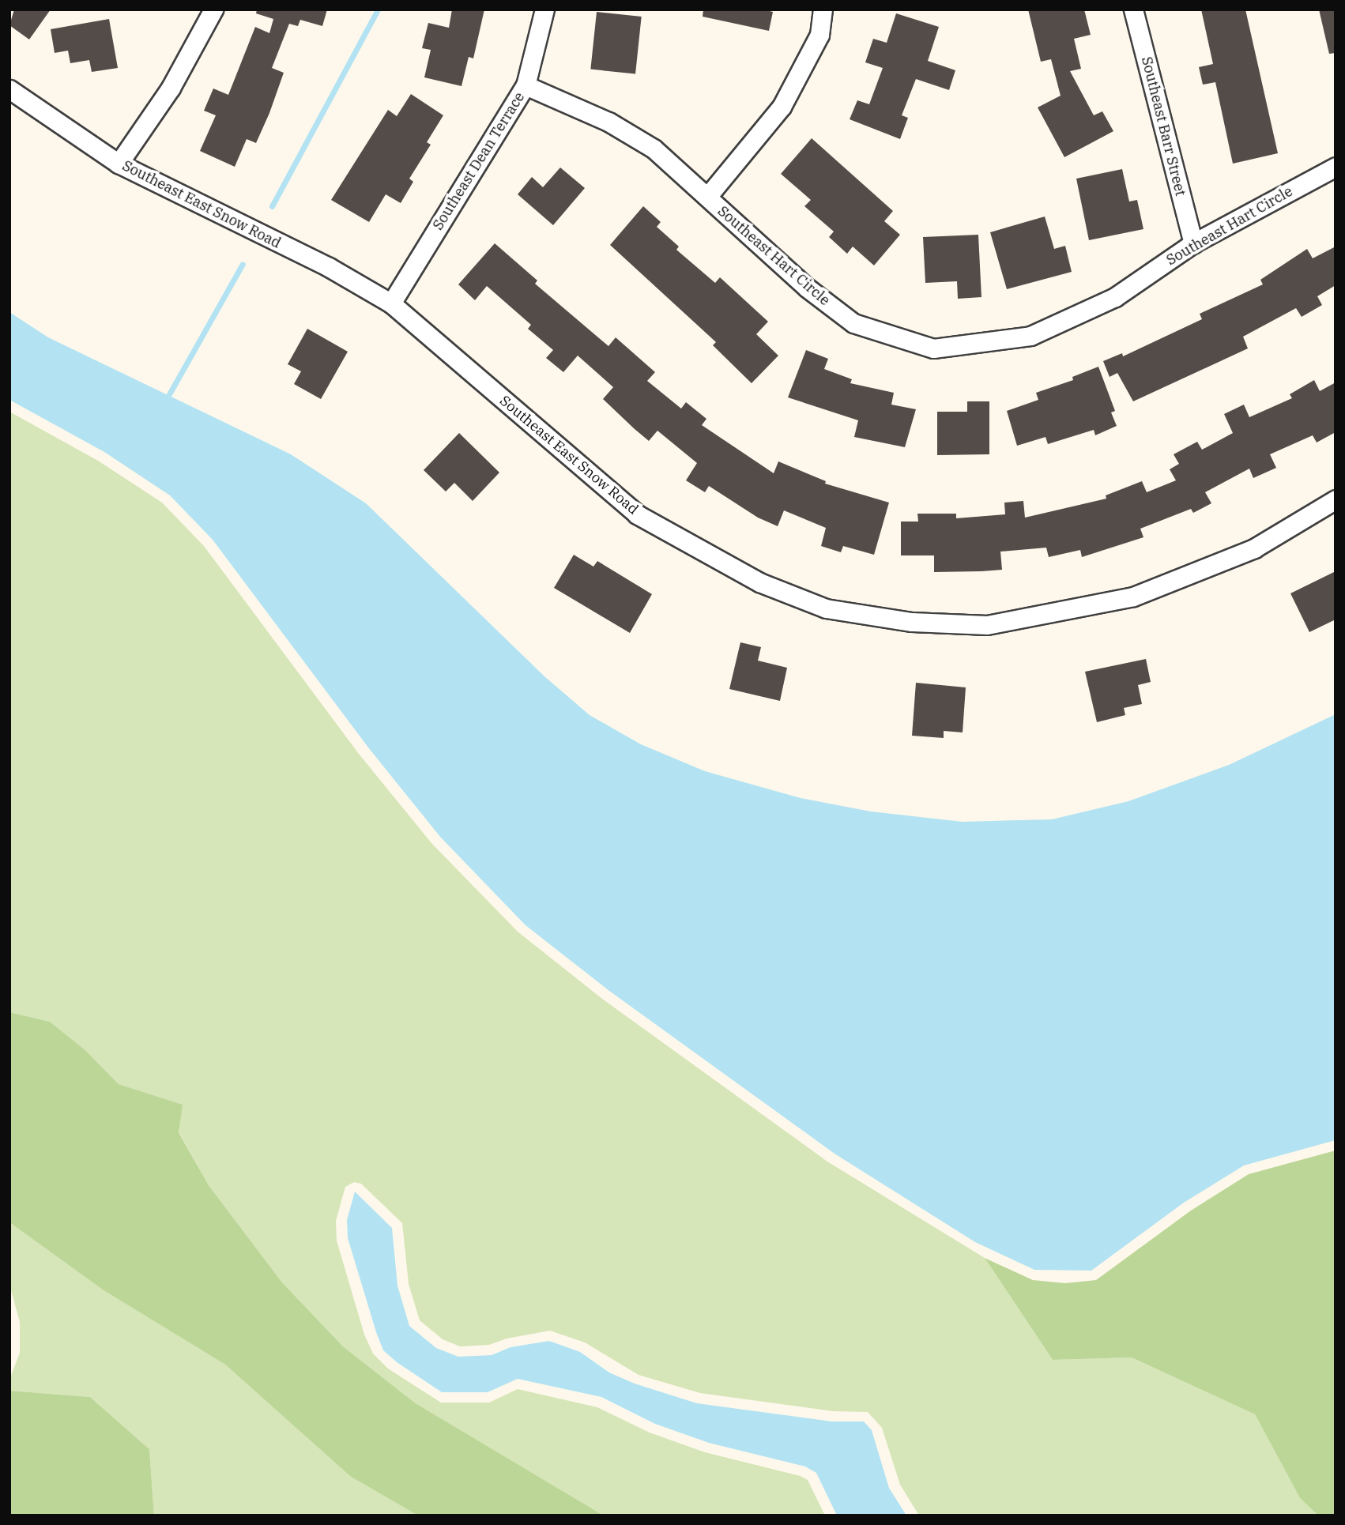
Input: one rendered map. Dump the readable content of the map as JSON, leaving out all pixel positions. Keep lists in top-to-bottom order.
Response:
{
  "streets": {
    "street": [
      "Southeast Barr Street",
      "Southeast Dean Terrace",
      "Southeast East Snow Road",
      "Southeast Hart Circle"
    ]
  },
  "crossings": [
    ["Southeast Barr Street", "Southeast Hart Circle"],
    ["Southeast Dean Terrace", "Southeast East Snow Road"],
    ["Southeast Dean Terrace", "Southeast Hart Circle"]
  ]
}
